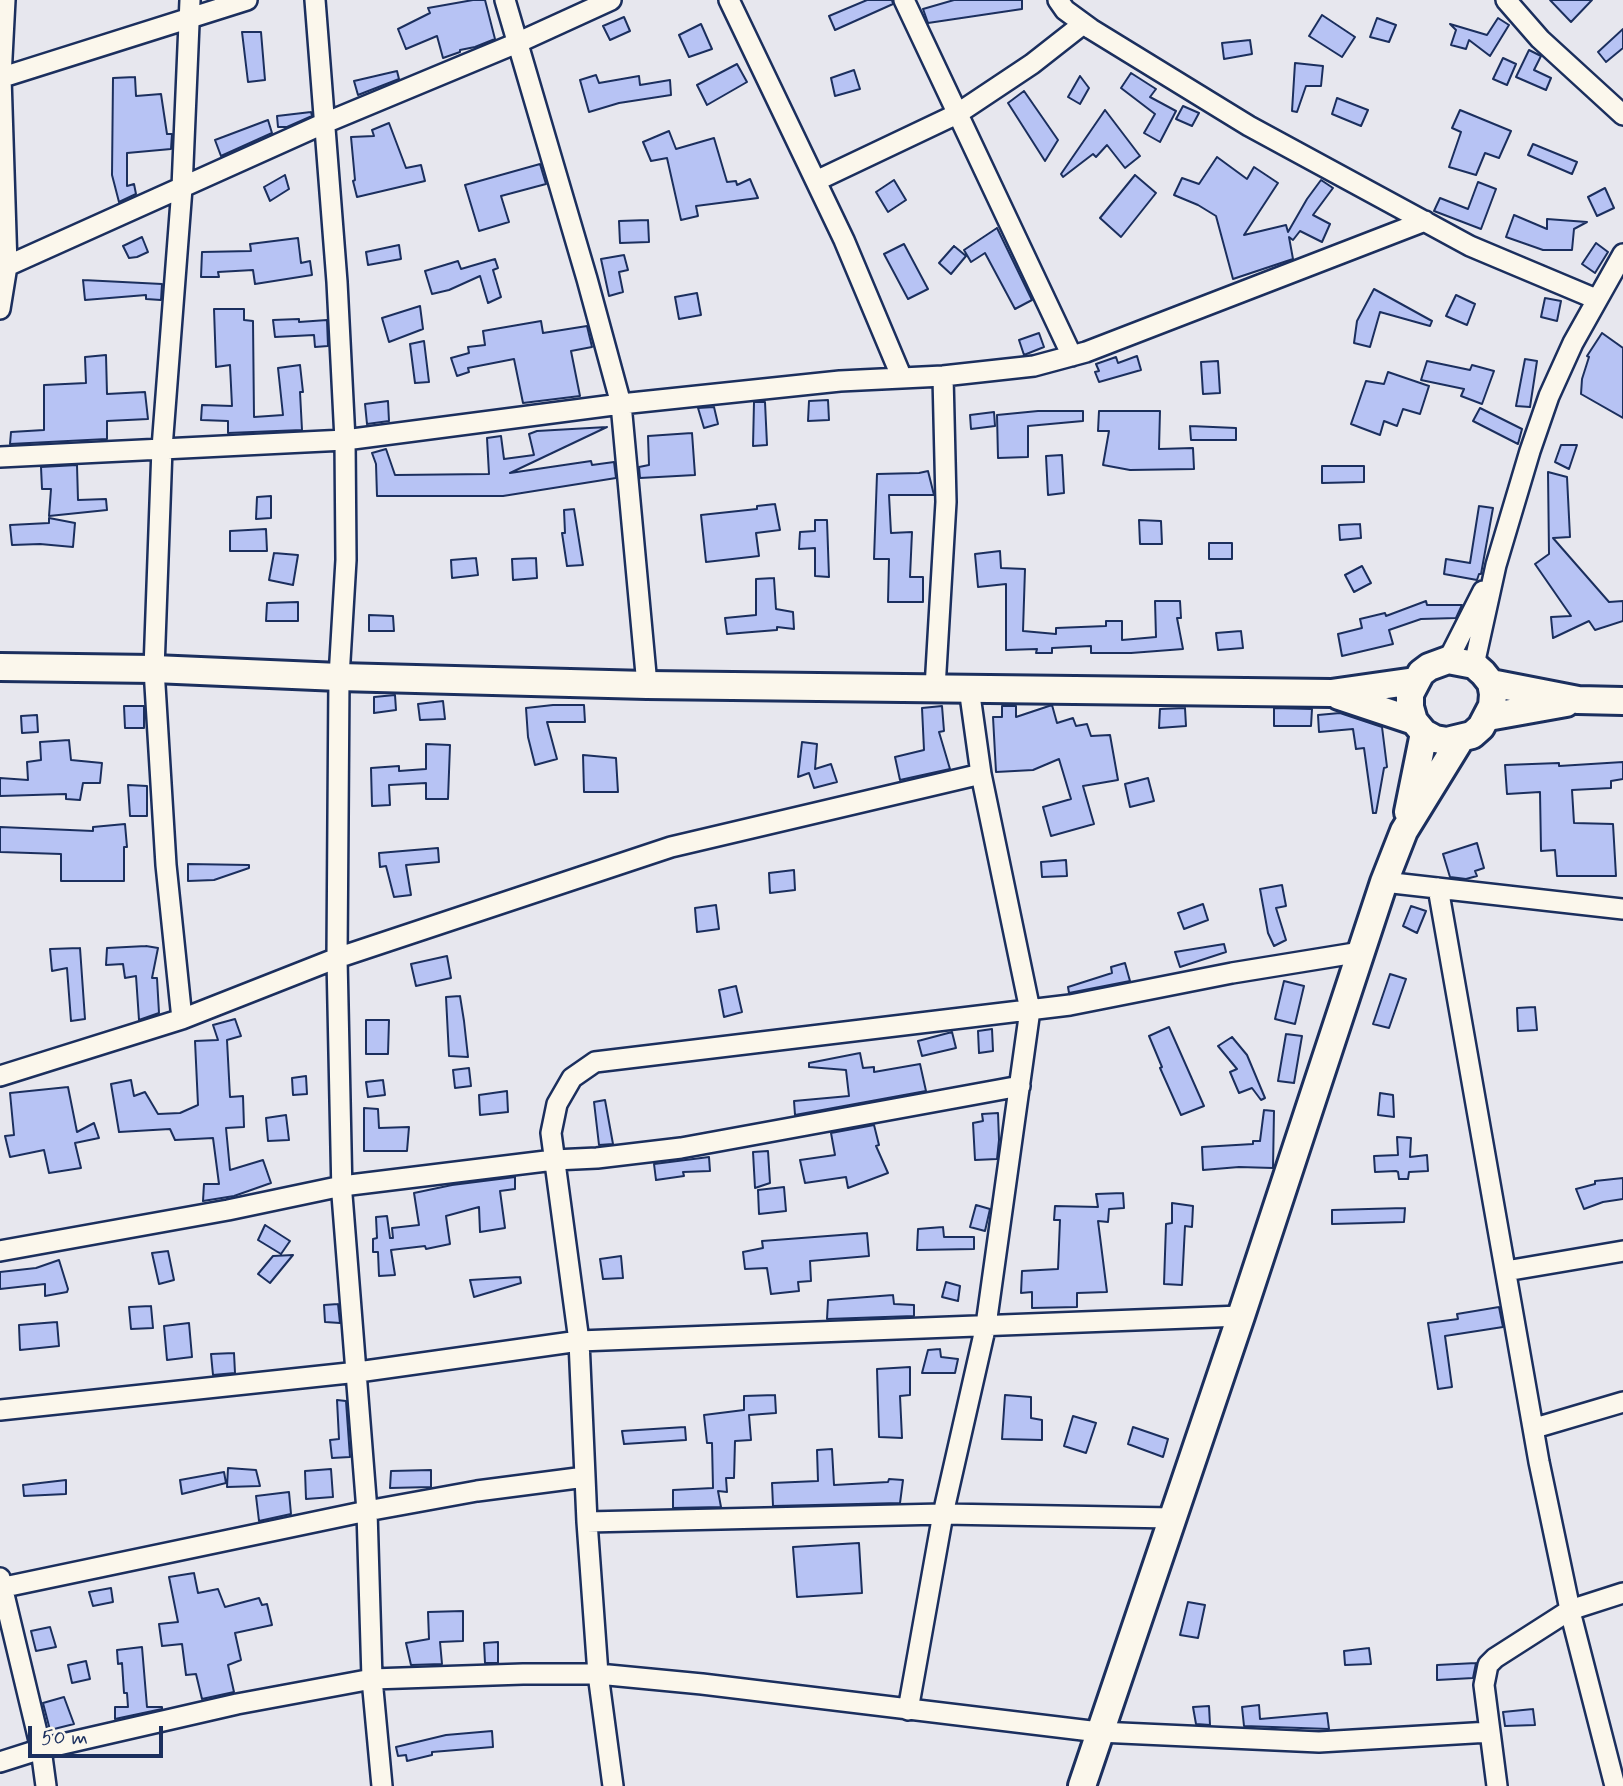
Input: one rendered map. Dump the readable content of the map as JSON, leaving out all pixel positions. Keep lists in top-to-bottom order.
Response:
{
  "scale_bar": "50 m"
}
